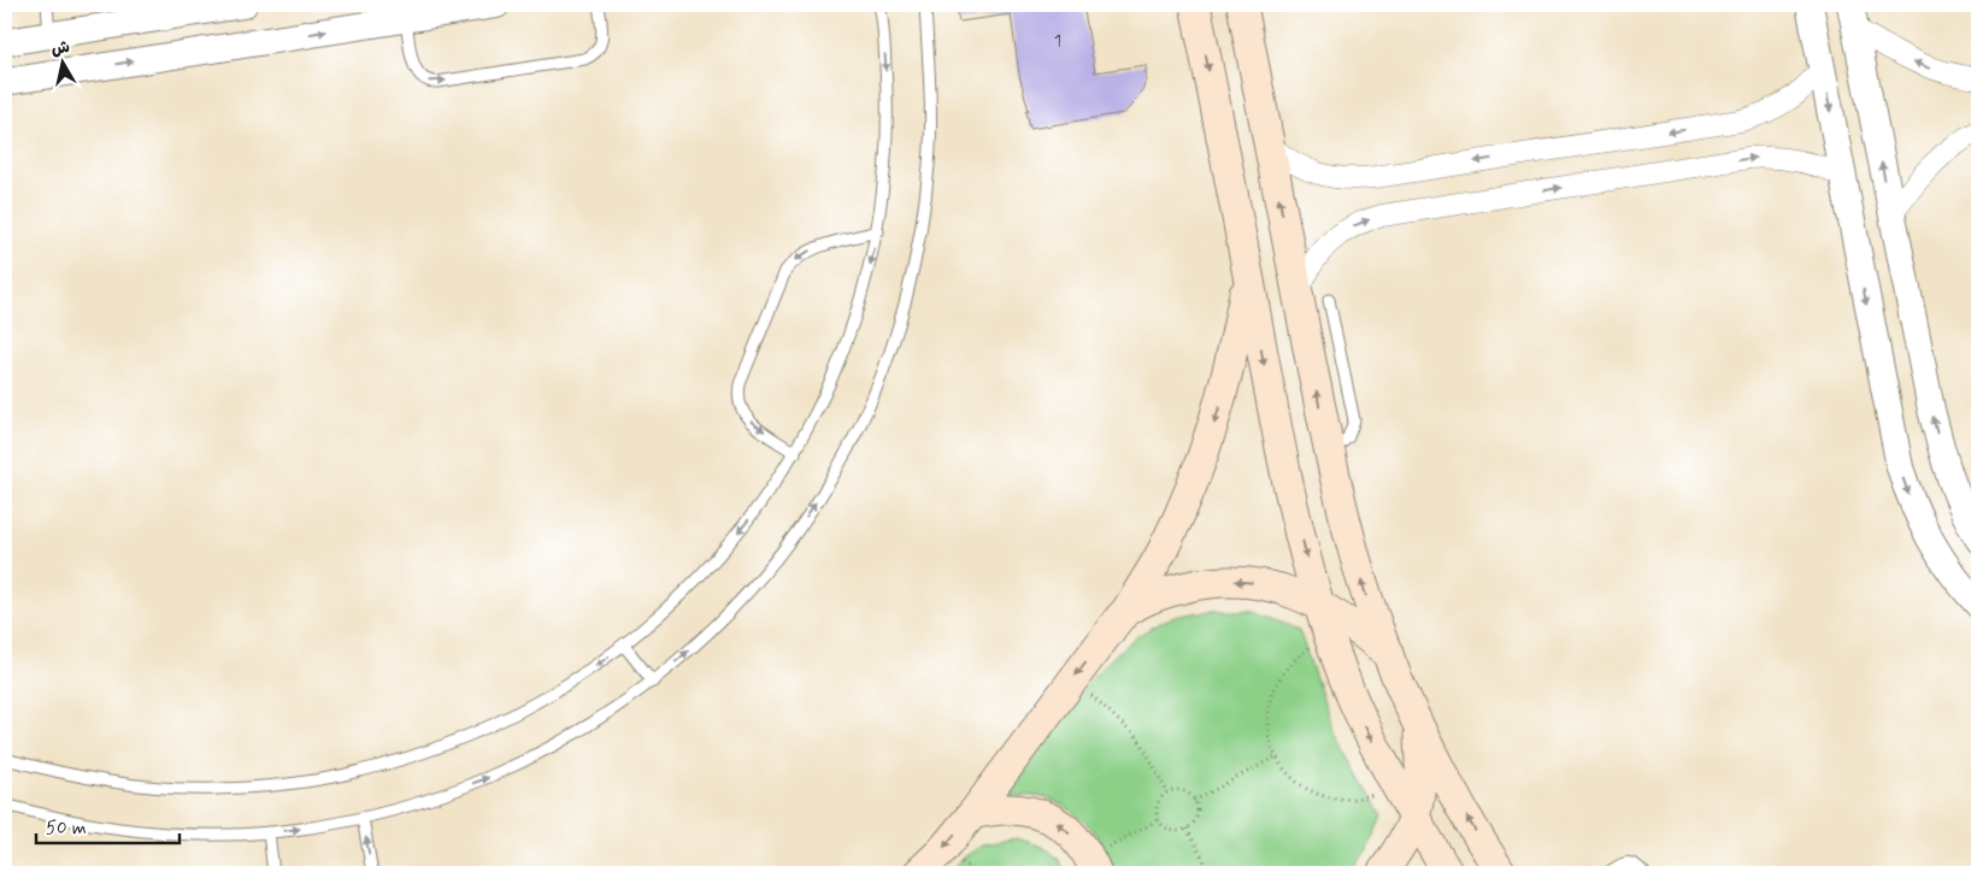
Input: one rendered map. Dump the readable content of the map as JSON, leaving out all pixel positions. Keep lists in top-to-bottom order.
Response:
{
  "house_numbers": ["1"],
  "scale_bar": "50 m",
  "north": "top"
}
